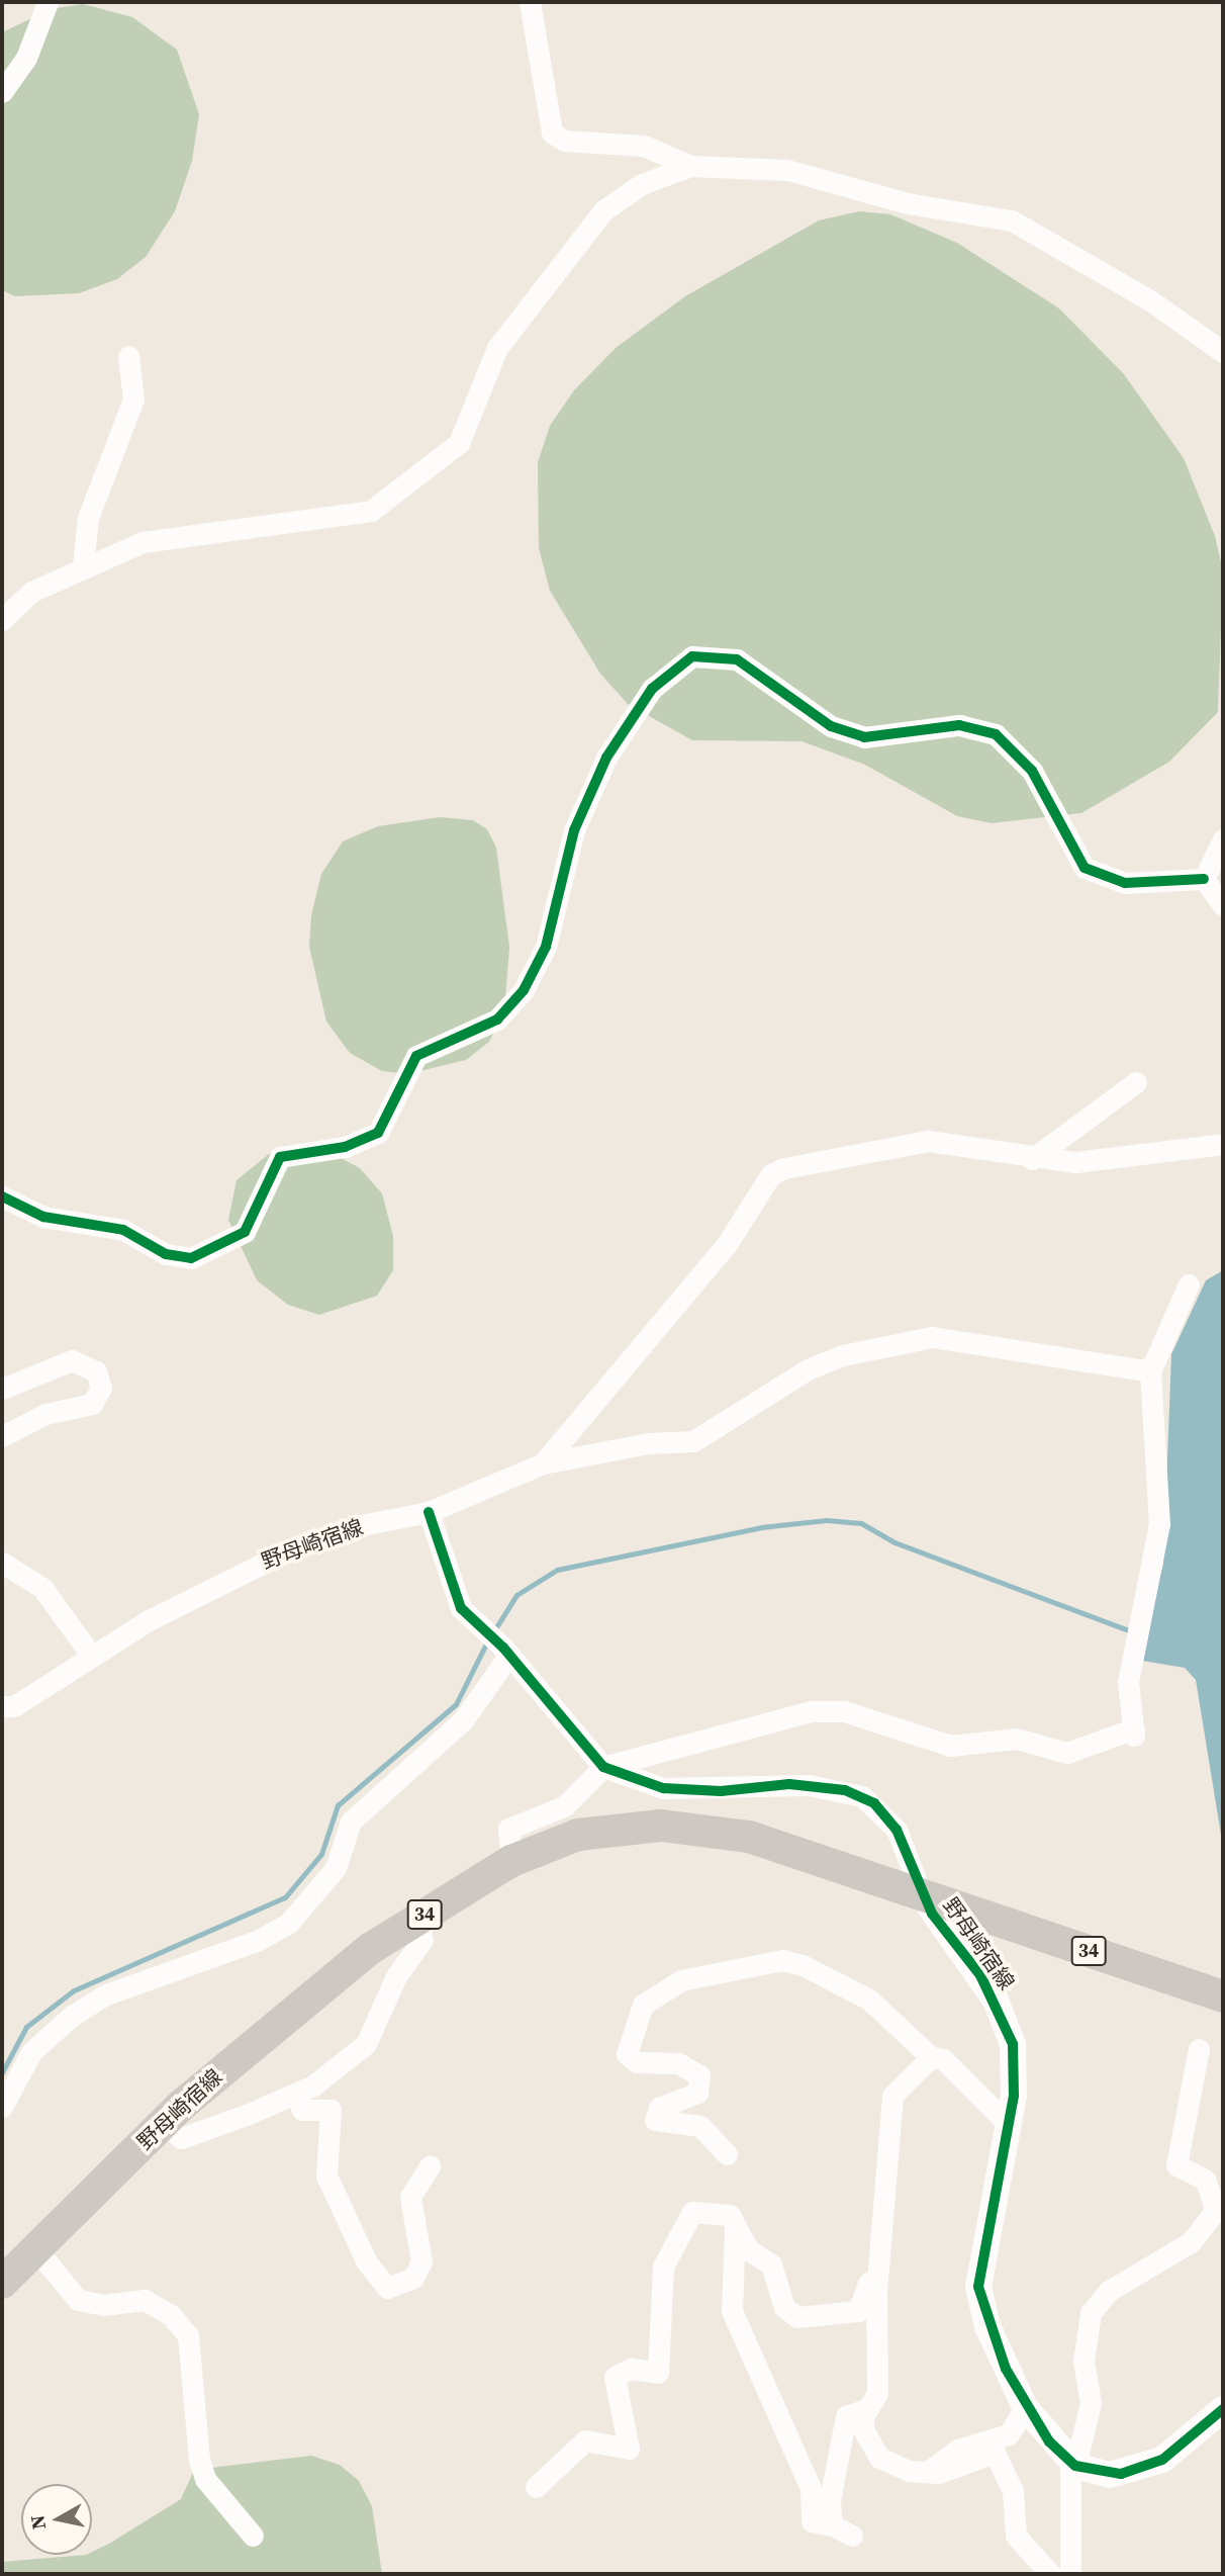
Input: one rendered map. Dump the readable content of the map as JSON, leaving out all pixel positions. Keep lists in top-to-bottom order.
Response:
{
  "streets": {
    "main road": ["野母崎宿線", "34"]
  },
  "north": "left"
}
